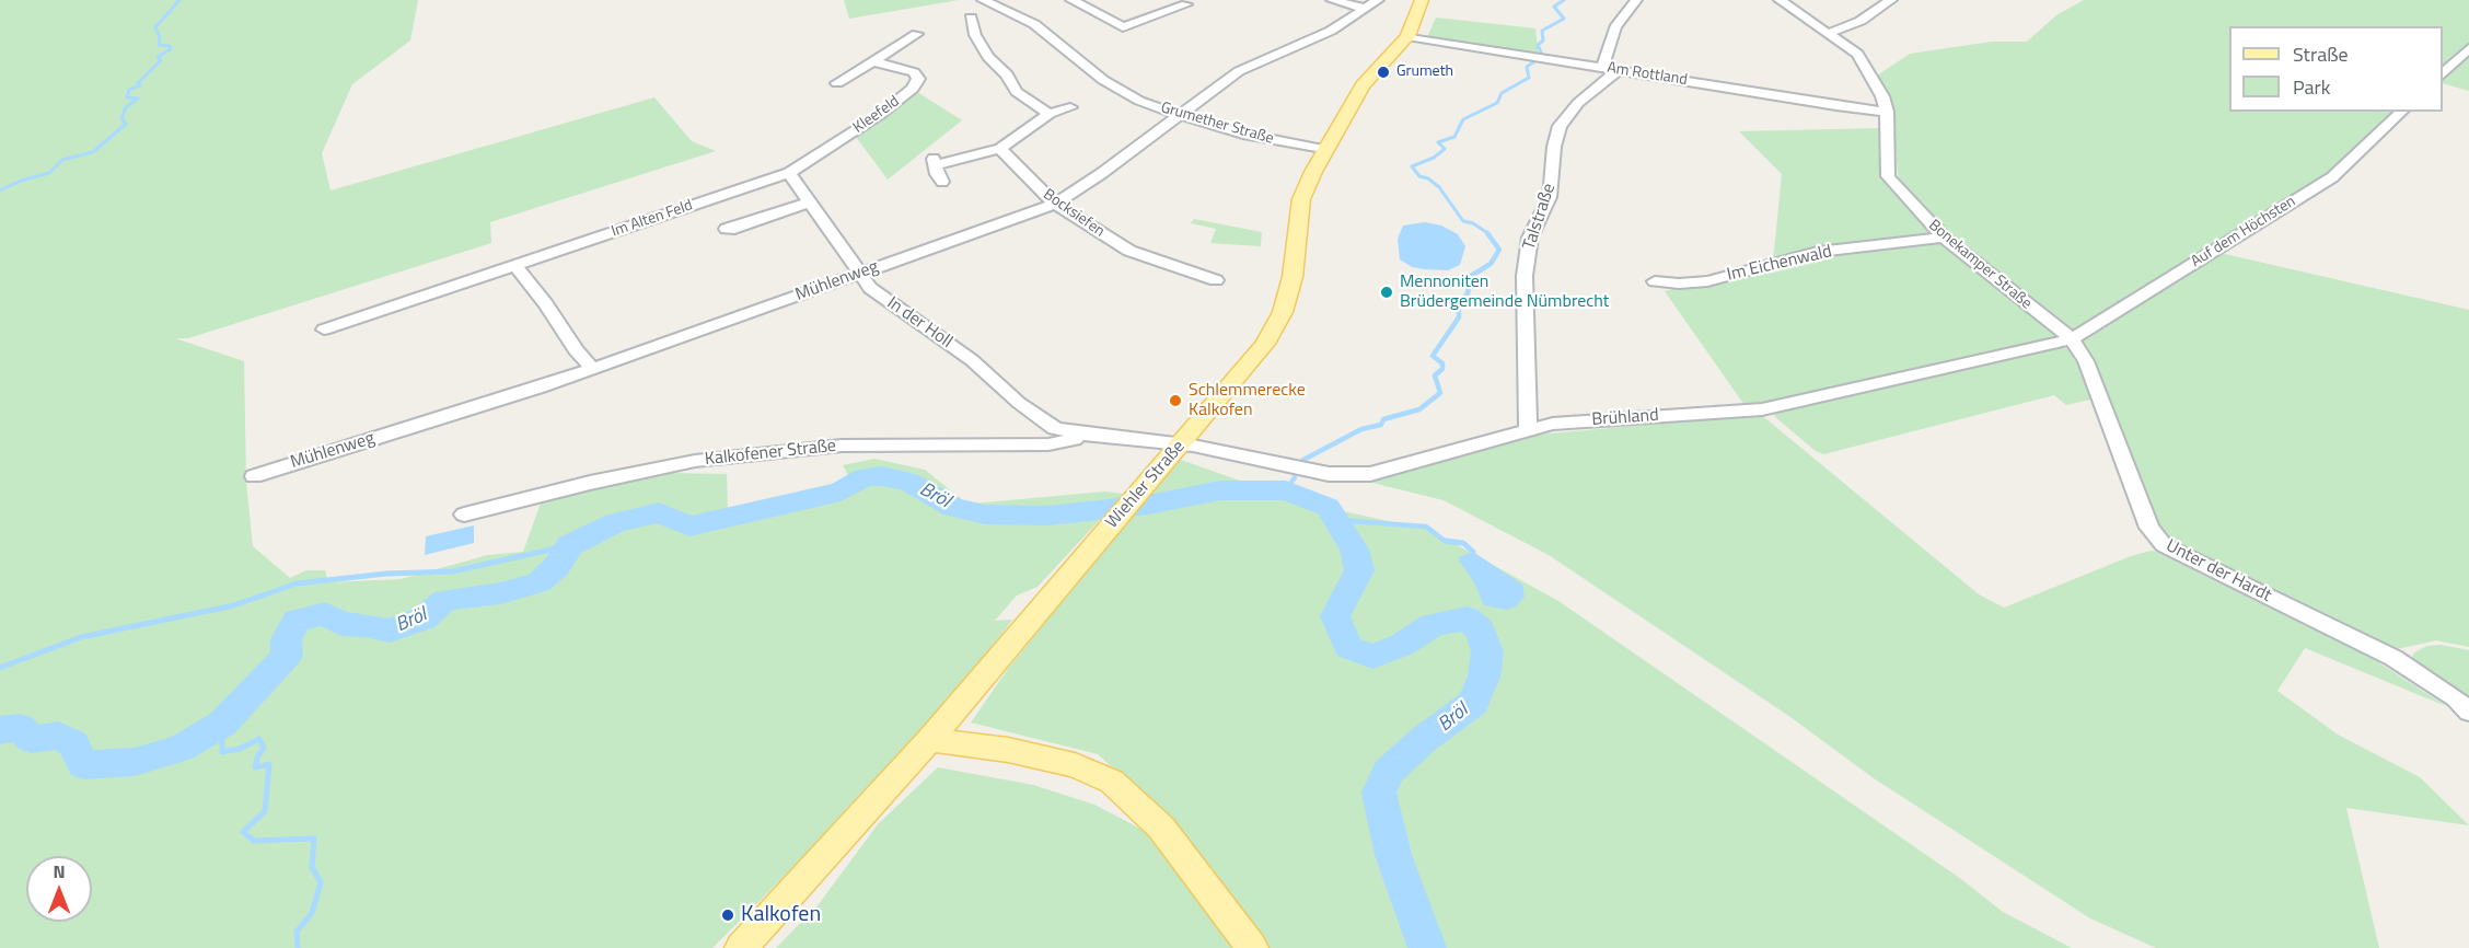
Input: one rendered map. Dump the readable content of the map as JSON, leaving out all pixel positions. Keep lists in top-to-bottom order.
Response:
{
  "streets": {
    "main road": ["Wiehler Straße"],
    "street": [
      "Am Rottland",
      "Kleefeld",
      "Grumether Straße",
      "Bocksiefen",
      "Talstraße",
      "Im Alten Feld",
      "Auf dem Höchsten",
      "Im Eichenwald",
      "Bonekamper Straße",
      "Mühlenweg",
      "In der Holl",
      "Brühland",
      "Kalkofener Straße",
      "Unter der Hardt"
    ]
  },
  "crossings": [
    ["Am Rottland", "Talstraße"],
    ["Am Rottland", "Bonekamper Straße"],
    ["Am Rottland", "Wiehler Straße"],
    ["Kleefeld", "Im Alten Feld"],
    ["Kleefeld", "In der Holl"],
    ["Grumether Straße", "Mühlenweg"],
    ["Grumether Straße", "Wiehler Straße"],
    ["Bocksiefen", "Mühlenweg"],
    ["Talstraße", "Brühland"],
    ["Im Alten Feld", "In der Holl"],
    ["Auf dem Höchsten", "Bonekamper Straße"],
    ["Auf dem Höchsten", "Brühland"],
    ["Auf dem Höchsten", "Unter der Hardt"],
    ["Im Eichenwald", "Bonekamper Straße"],
    ["Bonekamper Straße", "Brühland"],
    ["Bonekamper Straße", "Unter der Hardt"],
    ["Mühlenweg", "In der Holl"],
    ["In der Holl", "Kalkofener Straße"],
    ["Brühland", "Kalkofener Straße"],
    ["Brühland", "Wiehler Straße"],
    ["Brühland", "Unter der Hardt"],
    ["Kalkofener Straße", "Wiehler Straße"]
  ],
  "water": ["Bröl"],
  "places": [
    "Grumeth",
    "Mennoniten Brüdergemeinde Nümbrecht",
    "Schlemmerecke Kalkofen",
    "Kalkofen"
  ],
  "legend": ["Straße", "Park"],
  "north": "top"
}
